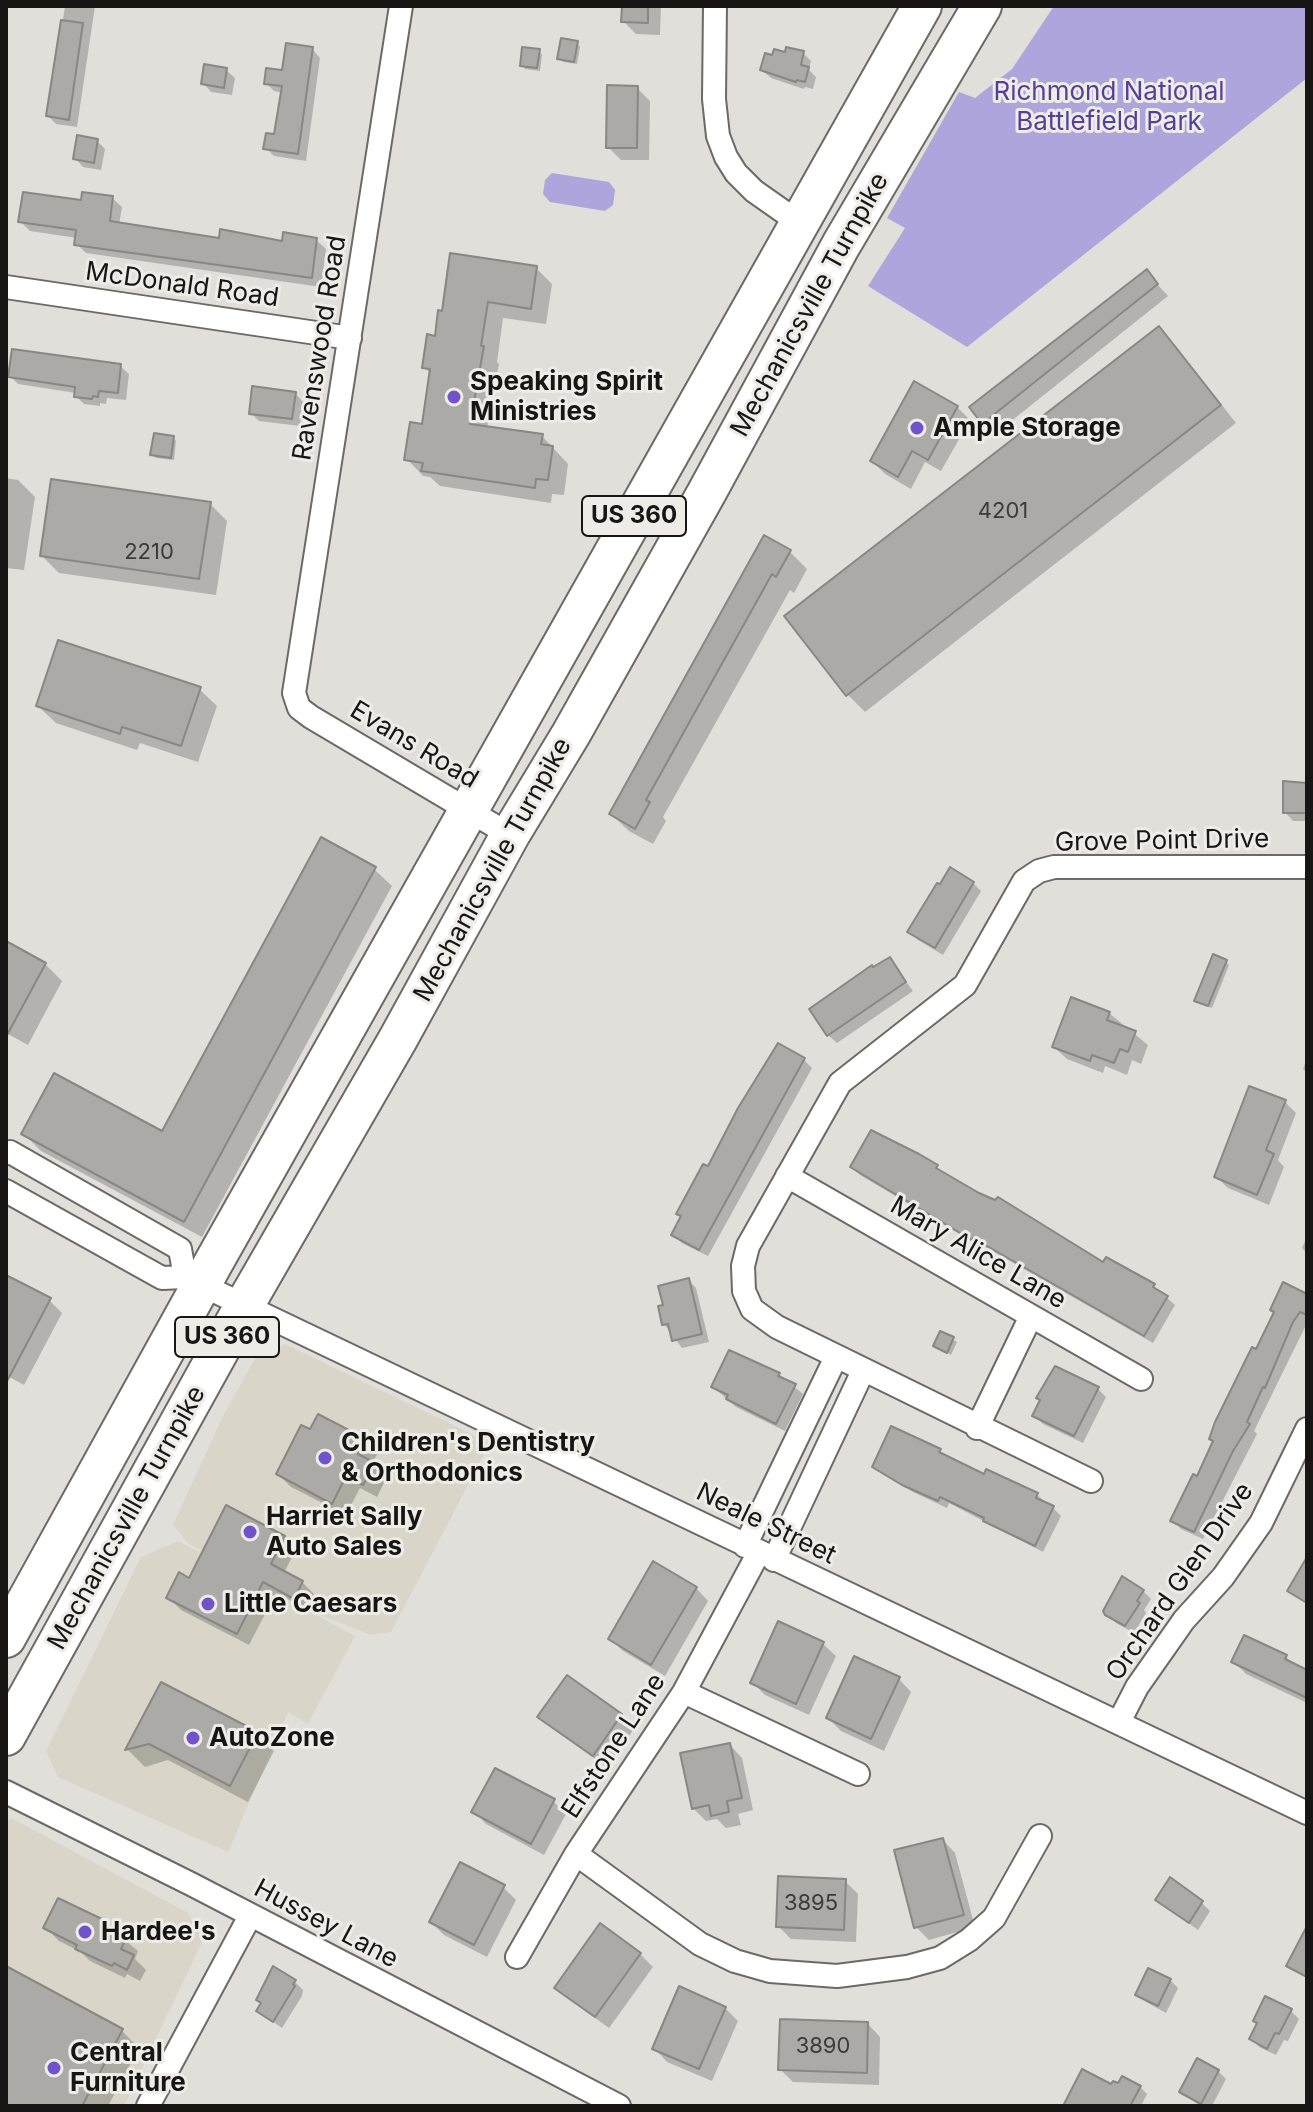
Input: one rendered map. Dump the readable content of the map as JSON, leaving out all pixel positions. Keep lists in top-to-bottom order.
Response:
{
  "streets": {
    "highway": ["Mechanicsville Turnpike", "US 360"],
    "street": [
      "McDonald Road",
      "Ravenswood Road",
      "Evans Road",
      "Grove Point Drive",
      "Mary Alice Lane",
      "Neale Street",
      "Orchard Glen Drive",
      "Elfstone Lane",
      "Hussey Lane"
    ]
  },
  "crossings": [
    ["McDonald Road", "Ravenswood Road"],
    ["Mechanicsville Turnpike", "Evans Road"],
    ["Mechanicsville Turnpike", "Neale Street"],
    ["Ravenswood Road", "Evans Road"],
    ["Grove Point Drive", "Mary Alice Lane"],
    ["Neale Street", "Orchard Glen Drive"],
    ["Neale Street", "Elfstone Lane"]
  ],
  "parks": ["Richmond National Battlefield Park"],
  "places": [
    "Speaking Spirit Ministries",
    "Ample Storage",
    "Children's Dentistry & Orthodonics",
    "Harriet Sally Auto Sales",
    "Little Caesars",
    "AutoZone",
    "Hardee's",
    "Central Furniture"
  ],
  "house_numbers": [
    "4201",
    "2210",
    "3895",
    "3890"
  ]
}
